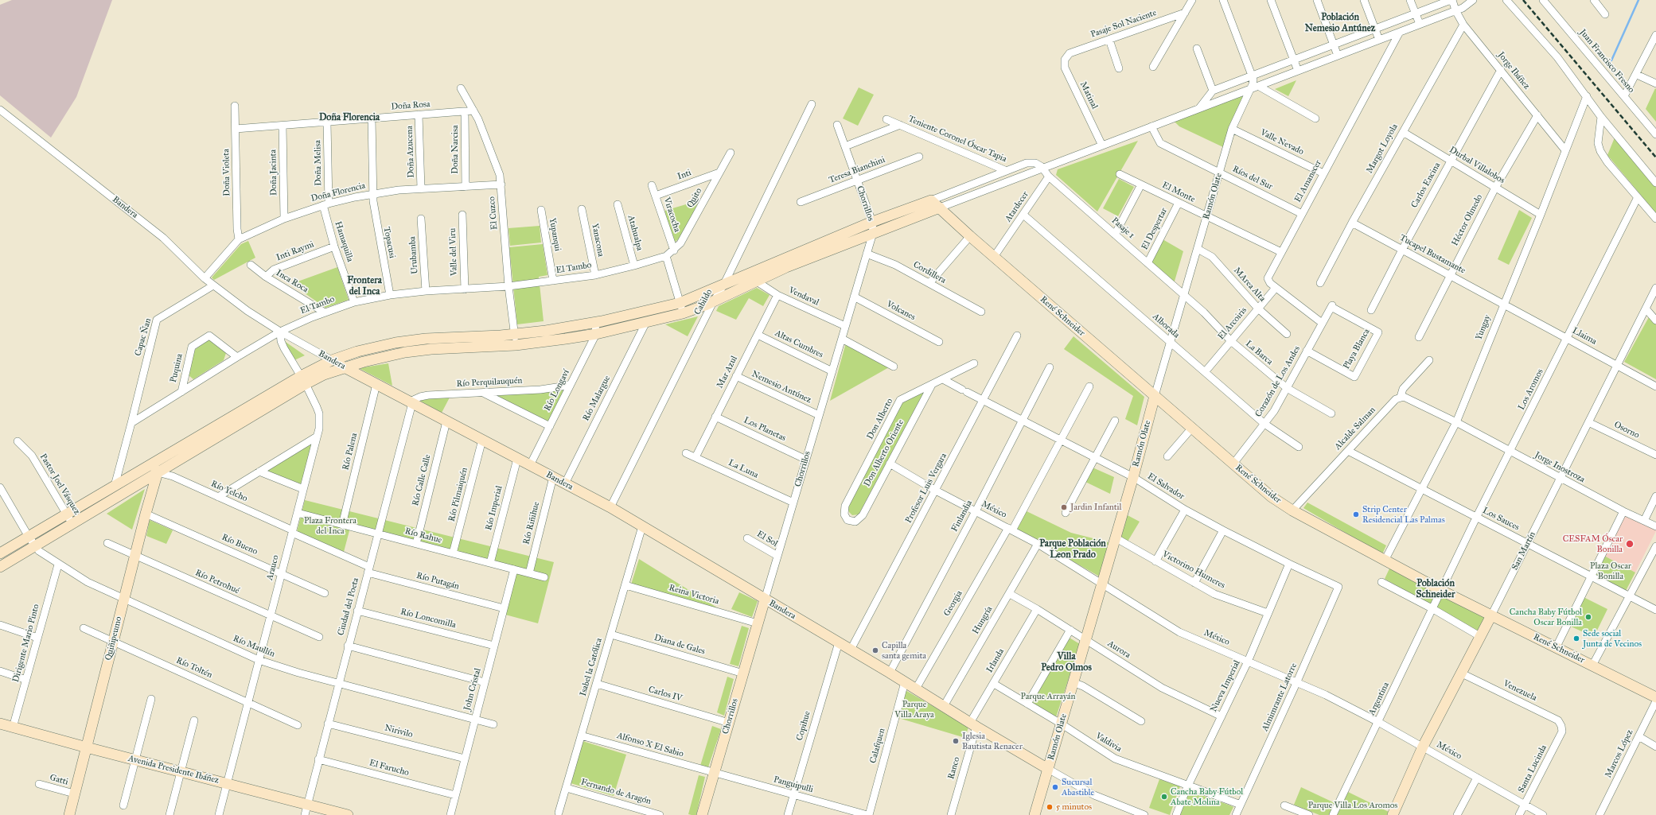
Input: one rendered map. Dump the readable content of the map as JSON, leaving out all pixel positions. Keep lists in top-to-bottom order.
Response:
{
  "streets": {
    "street": [
      "Pasaje Sol Naciente",
      "Juan Francisco Fresno",
      "Jorge Ibáñez",
      "Matinal",
      "Doña Rosa",
      "Teniente Coronel Óscar Tapia",
      "Valle Nevado",
      "Margot Loyola",
      "Doña Narcisa",
      "Doña Azucena",
      "Doña Melisa",
      "Durbal Villalobos",
      "Teresa Bianchini",
      "Doña Violeta",
      "Doña Jacinta",
      "Inti",
      "Ríos del Sur",
      "El Amanecer",
      "Carlos Encina",
      "Doña Florencia",
      "El Monte",
      "Ramón Olate",
      "Quito",
      "Chorrillos",
      "Atardecer",
      "Bandera",
      "El Cuzco",
      "Viracocha",
      "Héctor Olmedo",
      "Pasaje 1",
      "El Despertar",
      "Atahualpa",
      "Yupanqui",
      "Yanacona",
      "Hamaquilla",
      "Topacusi",
      "Inti Raymi",
      "Valle del Viru",
      "Tucapel Bustamante",
      "Urubamba",
      "El Tambo",
      "Cordillera",
      "Inca Roca",
      "MArea Alta",
      "Vendaval",
      "Cabildo",
      "Volcanes",
      "René Schneider",
      "El Arcoiris",
      "Alborada",
      "Yungay",
      "Llaima",
      "Capac Ñan",
      "Altas Cumbres",
      "Playa Blanca",
      "La Barca",
      "Puquina",
      "Mar Azul",
      "Corazón de Los Andes",
      "Río Perquilauquén",
      "Nemesio Antúnez",
      "Los Aromos",
      "Río Longaví",
      "Río Malargue",
      "Don Alberto",
      "Alcalde Salman",
      "Los Planetas",
      "Osorno",
      "Río Palena",
      "Don Alberto Oriente",
      "Jorge Inostroza",
      "La Luna",
      "Río Calle Calle",
      "Pastor Joel Vásquez",
      "El Salvador",
      "Profesor Luis Vergara",
      "Río Yelcho",
      "Río Pilmaiquén",
      "Río Imperial",
      "México",
      "Finlandia",
      "Los Sauces",
      "Río Riñihue",
      "Río Rahue",
      "El Sol",
      "Río Bueno",
      "San Martín",
      "Arauco",
      "Victorino Humeres",
      "Río Putagán",
      "Río Petrohué",
      "Reina Victoria",
      "Georgia",
      "Ciudad del Poeta",
      "Río Loncomilla",
      "Hungría",
      "Quiñipeumo",
      "Dirigente Mario Pinto",
      "Diana de Gales",
      "Río Maullín",
      "Aurora",
      "Irlanda",
      "Isabel la Católica",
      "Río Toltén",
      "Nueva Imperial",
      "John Cristal",
      "Venezuela",
      "Carlos IV",
      "Almimrante Latorre",
      "Argentina",
      "Copihue",
      "Nirivilo",
      "Valdivia",
      "Alfonso X El Sabio",
      "Calafquen",
      "Marcos López",
      "El Farucho",
      "Ranco",
      "Santa Lucinda",
      "Avenida Presidente Ibáñez",
      "Gatti",
      "Panguipulli",
      "Fernando de Aragón"
    ]
  },
  "crossings": [
    ["Pasaje Sol Naciente", "Matinal"],
    ["Jorge Ibáñez", "Margot Loyola"],
    ["Jorge Ibáñez", "Carlos Encina"],
    ["Jorge Ibáñez", "Héctor Olmedo"],
    ["Jorge Ibáñez", "Yungay"],
    ["Doña Rosa", "Doña Narcisa"],
    ["Doña Rosa", "Doña Azucena"],
    ["Doña Rosa", "Doña Melisa"],
    ["Doña Rosa", "Doña Violeta"],
    ["Doña Rosa", "Doña Jacinta"],
    ["Doña Rosa", "El Cuzco"],
    ["Doña Rosa", "Topacusi"],
    ["Teniente Coronel Óscar Tapia", "Chorrillos"],
    ["Valle Nevado", "El Amanecer"],
    ["Valle Nevado", "Ramón Olate"],
    ["Margot Loyola", "Durbal Villalobos"],
    ["Margot Loyola", "Tucapel Bustamante"],
    ["Doña Narcisa", "Doña Florencia"],
    ["Doña Azucena", "Doña Florencia"],
    ["Doña Melisa", "Doña Florencia"],
    ["Doña Melisa", "Hamaquilla"],
    ["Durbal Villalobos", "Carlos Encina"],
    ["Durbal Villalobos", "Héctor Olmedo"],
    ["Durbal Villalobos", "Yungay"],
    ["Teresa Bianchini", "Chorrillos"],
    ["Doña Violeta", "Doña Florencia"],
    ["Doña Jacinta", "Doña Florencia"],
    ["Inti", "Quito"],
    ["Inti", "Viracocha"],
    ["Ríos del Sur", "El Amanecer"],
    ["Ríos del Sur", "Ramón Olate"],
    ["El Amanecer", "El Monte"],
    ["El Amanecer", "El Arcoiris"],
    ["El Amanecer", "Corazón de Los Andes"],
    ["Carlos Encina", "Tucapel Bustamante"],
    ["Doña Florencia", "Bandera"],
    ["Doña Florencia", "El Cuzco"],
    ["Doña Florencia", "Hamaquilla"],
    ["Doña Florencia", "Topacusi"],
    ["El Monte", "Ramón Olate"],
    ["El Monte", "El Despertar"],
    ["Ramón Olate", "Bandera"],
    ["Ramón Olate", "Pasaje 1"],
    ["Ramón Olate", "MArea Alta"],
    ["Ramón Olate", "René Schneider"],
    ["Ramón Olate", "Alborada"],
    ["Ramón Olate", "La Barca"],
    ["Ramón Olate", "El Salvador"],
    ["Ramón Olate", "México"],
    ["Ramón Olate", "Victorino Humeres"],
    ["Ramón Olate", "Aurora"],
    ["Ramón Olate", "Valdivia"],
    ["Quito", "Viracocha"],
    ["Quito", "El Tambo"],
    ["Chorrillos", "Bandera"],
    ["Chorrillos", "Cordillera"],
    ["Chorrillos", "Vendaval"],
    ["Chorrillos", "Volcanes"],
    ["Chorrillos", "Altas Cumbres"],
    ["Chorrillos", "Nemesio Antúnez"],
    ["Chorrillos", "Los Planetas"],
    ["Chorrillos", "La Luna"],
    ["Chorrillos", "El Sol"],
    ["Chorrillos", "Reina Victoria"],
    ["Chorrillos", "Diana de Gales"],
    ["Chorrillos", "Carlos IV"],
    ["Chorrillos", "Alfonso X El Sabio"],
    ["Chorrillos", "Panguipulli"],
    ["Atardecer", "Pasaje 1"],
    ["Atardecer", "René Schneider"],
    ["Atardecer", "Alborada"],
    ["Bandera", "El Tambo"],
    ["Bandera", "Cabildo"],
    ["Bandera", "Capac Ñan"],
    ["Bandera", "Río Perquilauquén"],
    ["Bandera", "Río Longaví"],
    ["Bandera", "Río Malargue"],
    ["Bandera", "Río Palena"],
    ["Bandera", "Río Calle Calle"],
    ["Bandera", "Profesor Luis Vergara"],
    ["Bandera", "Río Pilmaiquén"],
    ["Bandera", "Río Imperial"],
    ["Bandera", "Finlandia"],
    ["Bandera", "Río Riñihue"],
    ["Bandera", "Arauco"],
    ["Bandera", "Georgia"],
    ["Bandera", "Ciudad del Poeta"],
    ["Bandera", "Hungría"],
    ["Bandera", "Irlanda"],
    ["Bandera", "Isabel la Católica"],
    ["Bandera", "Copihue"],
    ["Bandera", "Calafquen"],
    ["Bandera", "Ranco"],
    ["El Cuzco", "El Tambo"],
    ["Viracocha", "El Tambo"],
    ["Héctor Olmedo", "Tucapel Bustamante"],
    ["Pasaje 1", "El Despertar"],
    ["Pasaje 1", "La Barca"],
    ["Atahualpa", "El Tambo"],
    ["Yupanqui", "El Tambo"],
    ["Yanacona", "El Tambo"],
    ["Hamaquilla", "Inti Raymi"],
    ["Hamaquilla", "El Tambo"],
    ["Topacusi", "El Tambo"],
    ["Inti Raymi", "Inca Roca"],
    ["Valle del Viru", "El Tambo"],
    ["Tucapel Bustamante", "Yungay"],
    ["Tucapel Bustamante", "Llaima"],
    ["Urubamba", "El Tambo"],
    ["El Tambo", "Inca Roca"],
    ["El Tambo", "Capac Ñan"],
    ["El Tambo", "Puquina"],
    ["El Tambo", "Arauco"],
    ["MArea Alta", "El Arcoiris"],
    ["Vendaval", "Mar Azul"],
    ["René Schneider", "Yungay"],
    ["René Schneider", "Corazón de Los Andes"],
    ["René Schneider", "Los Aromos"],
    ["René Schneider", "Alcalde Salman"],
    ["René Schneider", "San Martín"],
    ["René Schneider", "Argentina"],
    ["El Arcoiris", "Alborada"],
    ["El Arcoiris", "La Barca"],
    ["Alborada", "Corazón de Los Andes"],
    ["Yungay", "Llaima"],
    ["Yungay", "Jorge Inostroza"],
    ["Yungay", "Los Sauces"],
    ["Llaima", "Los Aromos"],
    ["Llaima", "San Martín"],
    ["Altas Cumbres", "Mar Azul"],
    ["Playa Blanca", "Corazón de Los Andes"],
    ["La Barca", "Corazón de Los Andes"],
    ["Mar Azul", "Nemesio Antúnez"],
    ["Mar Azul", "Los Planetas"],
    ["Mar Azul", "La Luna"],
    ["Río Perquilauquén", "Río Longaví"],
    ["Río Perquilauquén", "Ciudad del Poeta"],
    ["Los Aromos", "Jorge Inostroza"],
    ["Los Aromos", "Los Sauces"],
    ["Los Aromos", "Argentina"],
    ["Don Alberto", "Don Alberto Oriente"],
    ["Don Alberto", "El Salvador"],
    ["Alcalde Salman", "Los Sauces"],
    ["Osorno", "San Martín"],
    ["Río Palena", "Río Rahue"],
    ["Don Alberto Oriente", "México"],
    ["Jorge Inostroza", "San Martín"],
    ["Río Calle Calle", "Río Rahue"],
    ["El Salvador", "Profesor Luis Vergara"],
    ["El Salvador", "Finlandia"],
    ["El Salvador", "Georgia"],
    ["El Salvador", "Nueva Imperial"],
    ["El Salvador", "Almimrante Latorre"],
    ["Profesor Luis Vergara", "México"],
    ["Río Yelcho", "Arauco"],
    ["Río Yelcho", "Río Putagán"],
    ["Río Yelcho", "Ciudad del Poeta"],
    ["Río Yelcho", "Quiñipeumo"],
    ["Río Pilmaiquén", "Río Rahue"],
    ["Río Imperial", "Río Rahue"],
    ["México", "Finlandia"],
    ["México", "San Martín"],
    ["México", "Georgia"],
    ["México", "Hungría"],
    ["México", "Nueva Imperial"],
    ["México", "Almimrante Latorre"],
    ["México", "Argentina"],
    ["México", "Santa Lucinda"],
    ["Los Sauces", "San Martín"],
    ["Río Riñihue", "Río Rahue"],
    ["Río Rahue", "Arauco"],
    ["Río Rahue", "Ciudad del Poeta"],
    ["Río Rahue", "John Cristal"],
    ["Río Bueno", "Arauco"],
    ["Río Bueno", "Quiñipeumo"],
    ["San Martín", "Venezuela"],
    ["Arauco", "Río Petrohué"],
    ["Arauco", "Río Maullín"],
    ["Arauco", "Río Toltén"],
    ["Arauco", "Avenida Presidente Ibáñez"],
    ["Victorino Humeres", "Nueva Imperial"],
    ["Río Putagán", "Ciudad del Poeta"],
    ["Río Putagán", "John Cristal"],
    ["Río Petrohué", "Quiñipeumo"],
    ["Reina Victoria", "Isabel la Católica"],
    ["Ciudad del Poeta", "Río Loncomilla"],
    ["Ciudad del Poeta", "Río Maullín"],
    ["Ciudad del Poeta", "Nirivilo"],
    ["Ciudad del Poeta", "El Farucho"],
    ["Ciudad del Poeta", "Avenida Presidente Ibáñez"],
    ["Río Loncomilla", "John Cristal"],
    ["Hungría", "Aurora"],
    ["Quiñipeumo", "Río Maullín"],
    ["Quiñipeumo", "Río Toltén"],
    ["Quiñipeumo", "Avenida Presidente Ibáñez"],
    ["Quiñipeumo", "Gatti"],
    ["Dirigente Mario Pinto", "Río Maullín"],
    ["Dirigente Mario Pinto", "Avenida Presidente Ibáñez"],
    ["Diana de Gales", "Isabel la Católica"],
    ["Río Maullín", "John Cristal"],
    ["Aurora", "Irlanda"],
    ["Aurora", "Nueva Imperial"],
    ["Irlanda", "Valdivia"],
    ["Irlanda", "Ranco"],
    ["Isabel la Católica", "Carlos IV"],
    ["Isabel la Católica", "Alfonso X El Sabio"],
    ["Isabel la Católica", "Fernando de Aragón"],
    ["Nueva Imperial", "Valdivia"],
    ["John Cristal", "Nirivilo"],
    ["John Cristal", "El Farucho"],
    ["Venezuela", "Santa Lucinda"],
    ["Almimrante Latorre", "Valdivia"],
    ["Copihue", "Panguipulli"],
    ["Alfonso X El Sabio", "Panguipulli"],
    ["Calafquen", "Panguipulli"]
  ],
  "districts": [
    "Población Nemesio Antúnez",
    "Doña Florencia",
    "Frontera del Inca",
    "Parque Población Leon Prado",
    "Población Schneider",
    "Villa Pedro Olmos"
  ],
  "parks": [
    "Plaza Frontera del Inca",
    "Plaza Oscar Bonilla",
    "Parque Arrayán",
    "Parque Villa Araya",
    "Parque Villa Los Aromos"
  ],
  "places": [
    "Jardin Infantil",
    "Strip Center Residencial Las Palmas",
    "CESFAM Óscar Bonilla",
    "Cancha Baby Fútbol Oscar Bonilla",
    "Sede social Junta de Vecinos",
    "Capilla santa gemita",
    "Iglesia Bautista Renacer",
    "Sucursal Abastible",
    "Cancha Baby Fútbol Abate Molina",
    "5 minutos"
  ]
}
